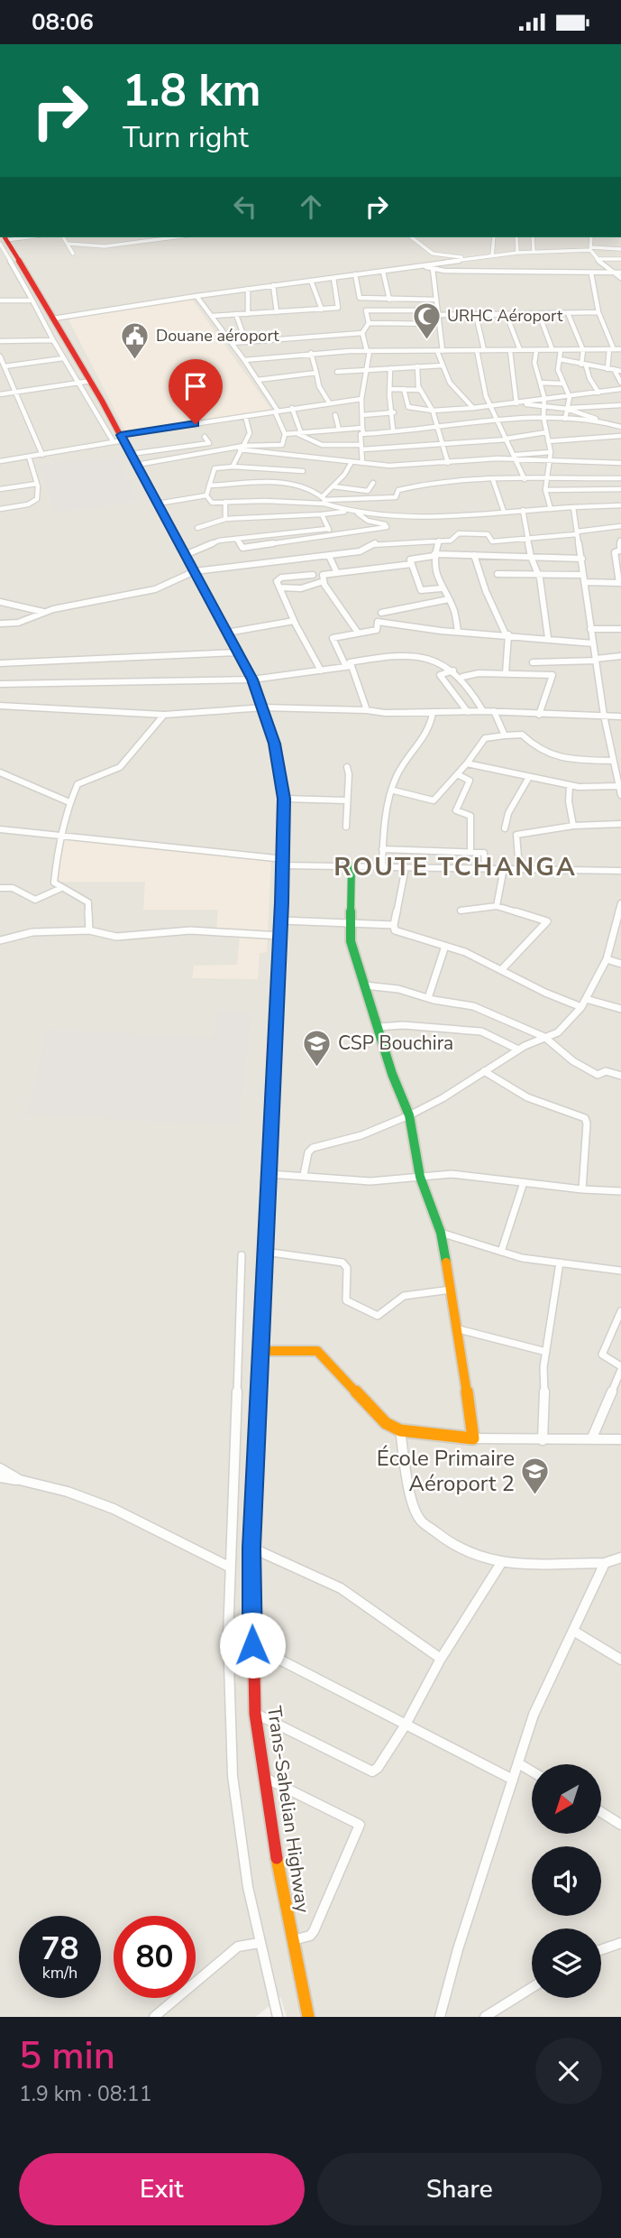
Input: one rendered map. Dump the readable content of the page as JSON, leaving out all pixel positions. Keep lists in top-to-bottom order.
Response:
{
  "streets": {
    "main road": ["Trans-Sahelian Highway"]
  },
  "districts": ["ROUTE TCHANGA"],
  "places": {
    "mosque": ["URHC Aéroport"],
    "public building": ["Douane aéroport"],
    "school or university": ["CSP Bouchira", "École Primaire Aéroport 2"]
  },
  "north": "bottom left",
  "page": {
    "status": "08:06",
    "turn": ["1.8 km", "Turn right"],
    "speed": "78 km/h",
    "limit": "80",
    "heading": ["5 min", "1.9 km · 08:11"],
    "buttons": ["Exit", "Share"]
  }
}
